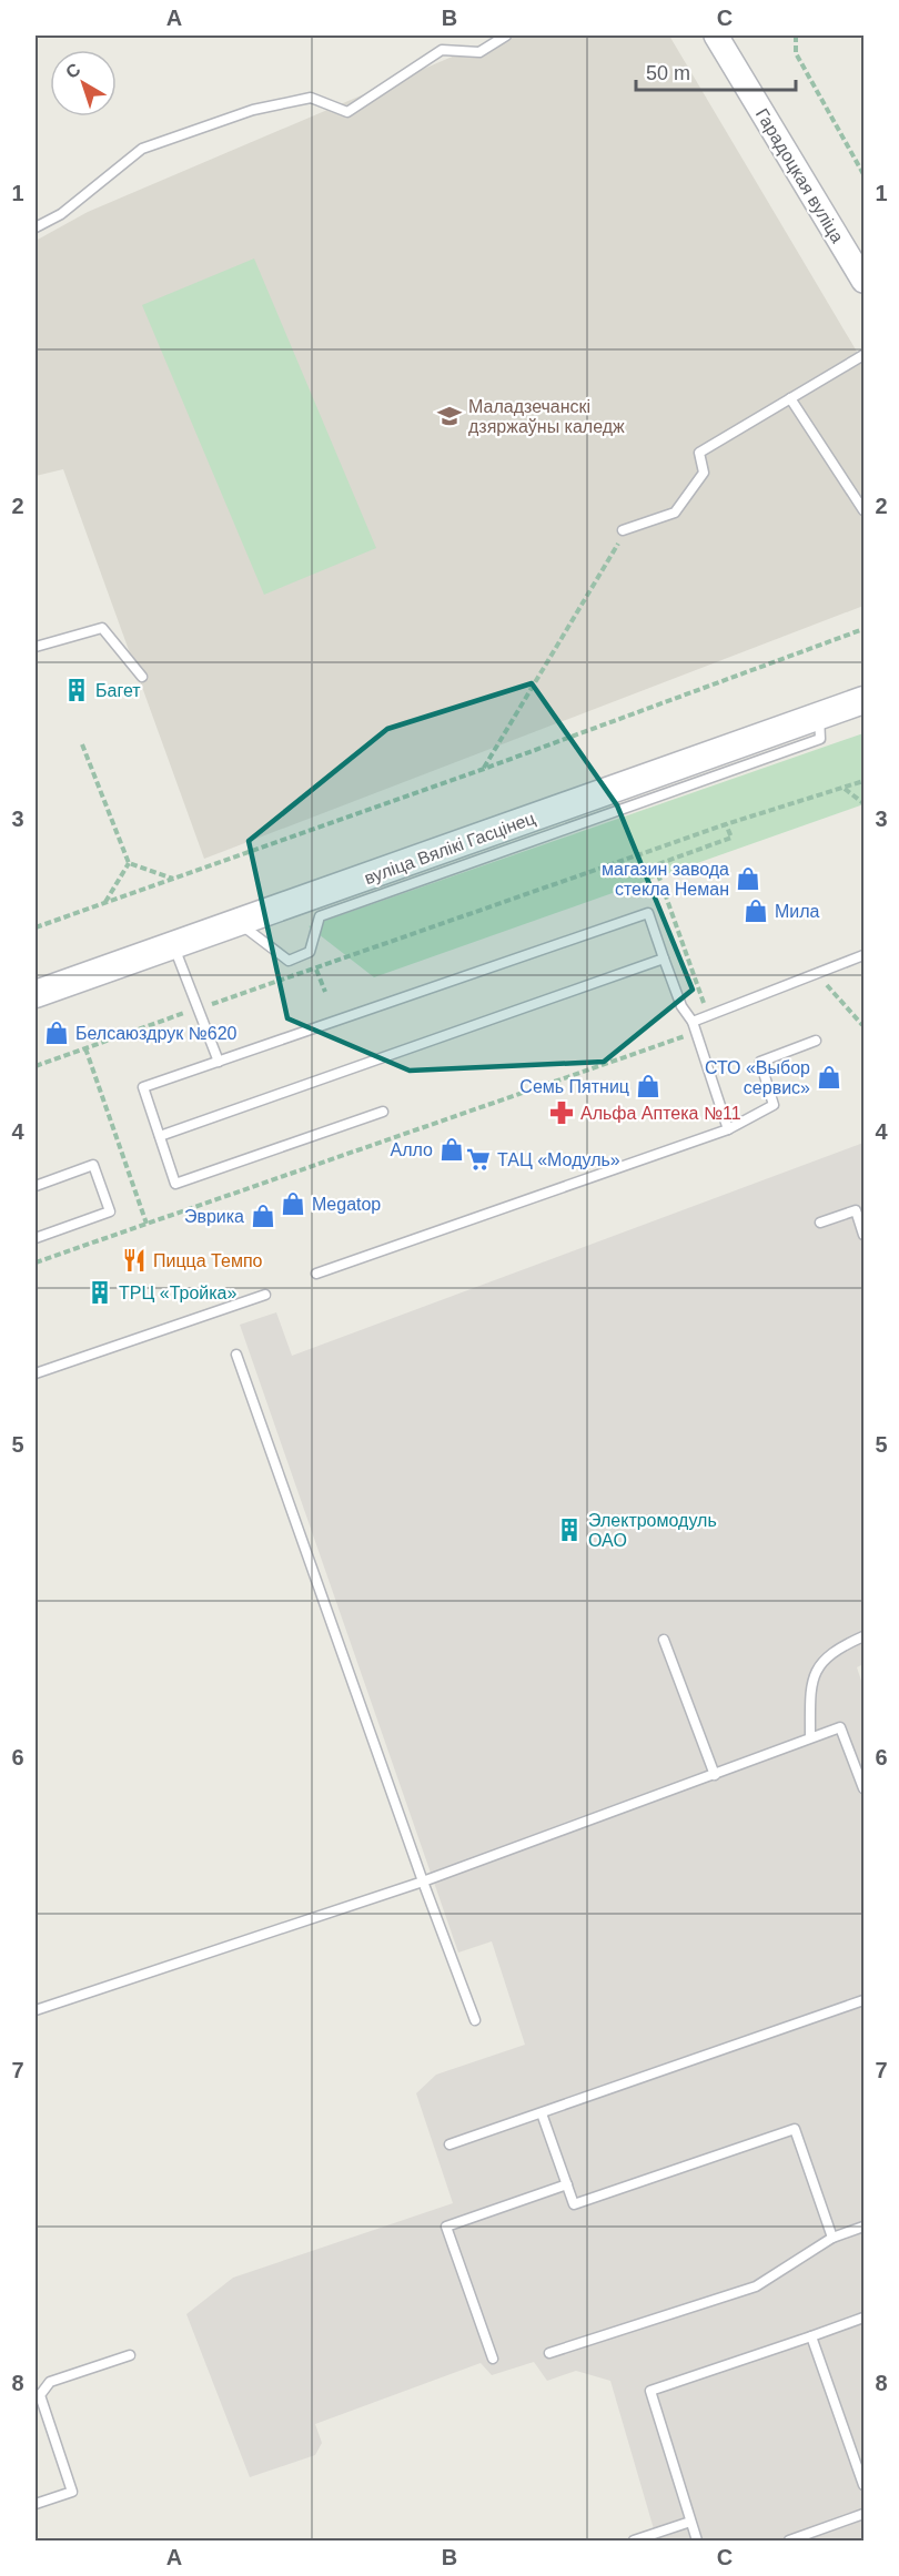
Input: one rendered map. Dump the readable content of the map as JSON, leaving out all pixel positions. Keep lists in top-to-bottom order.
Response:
{
  "streets": {
    "main road": ["вуліца Вялікі Гасцінец"],
    "street": ["Гарадоцкая вуліца"]
  },
  "places": {
    "school or university": ["Маладзечанскі дзяржаўны каледж"],
    "building": ["Багет", "ТРЦ «Тройка»", "Электромодуль ОАО"],
    "shop": [
      "магазин завода стекла Неман",
      "Мила",
      "Белсаюздрук №620",
      "СТО «Выбор сервис»",
      "Семь Пятниц",
      "Алло",
      "Megatop",
      "Эврика"
    ],
    "pharmacy": ["Альфа Аптека №11"],
    "supermarket": ["ТАЦ «Модуль»"],
    "restaurant": ["Пицца Темпо"]
  },
  "scale_bar": "50 m",
  "north": "top left",
  "grid": {
    "columns": ["A", "B", "C"],
    "rows": [
      "1",
      "2",
      "3",
      "4",
      "5",
      "6",
      "7",
      "8"
    ]
  }
}
